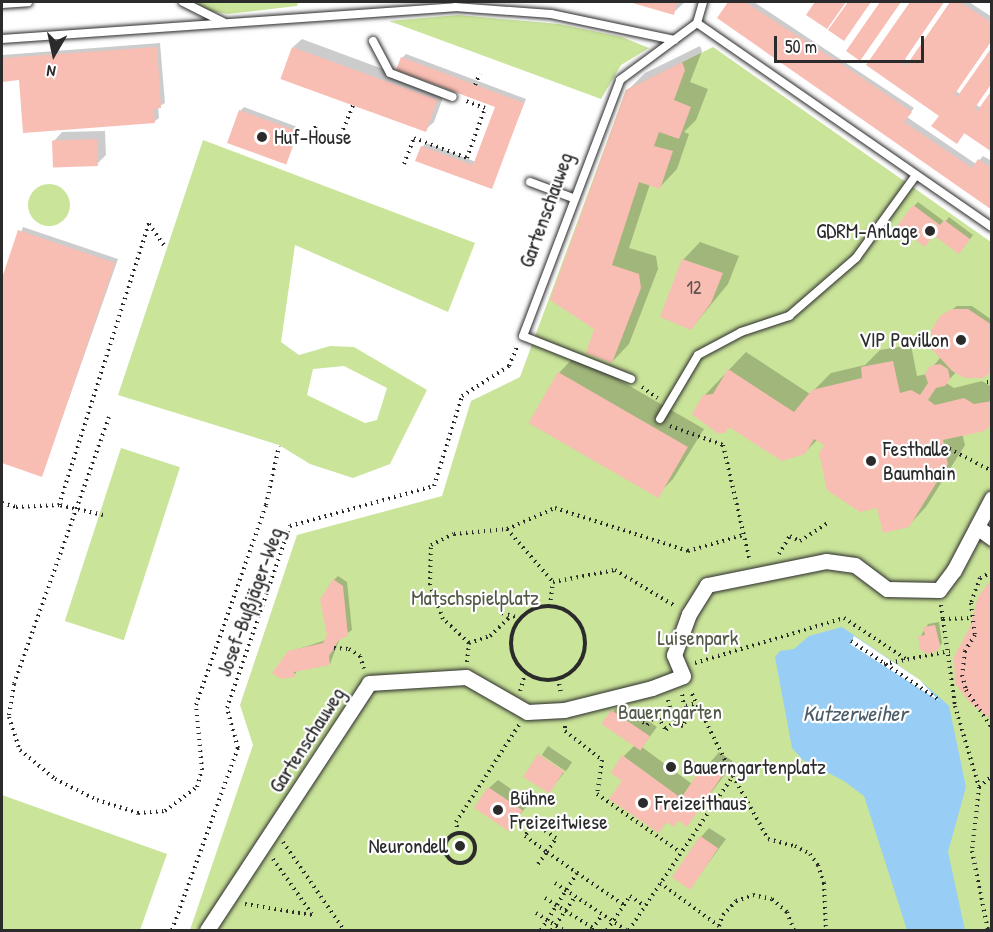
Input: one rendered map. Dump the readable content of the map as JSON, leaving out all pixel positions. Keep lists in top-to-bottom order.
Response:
{
  "streets": {
    "street": ["Gartenschauweg"],
    "path": ["Josef-Bußjäger-Weg"]
  },
  "crossings": [
    ["Gartenschauweg", "Josef-Bußjäger-Weg"]
  ],
  "water": ["Kutzerweiher"],
  "parks": ["Matschspielplatz", "Luisenpark", "Bauerngarten"],
  "places": [
    "Huf-House",
    "GDRM-Anlage",
    "VIP Pavillon",
    "Festhalle Baumhain",
    "Bauerngartenplatz",
    "Freizeithaus",
    "Bühne Freizeitwiese",
    "Neurondell"
  ],
  "house_numbers": ["12"],
  "scale_bar": "50 m",
  "north": "bottom"
}
